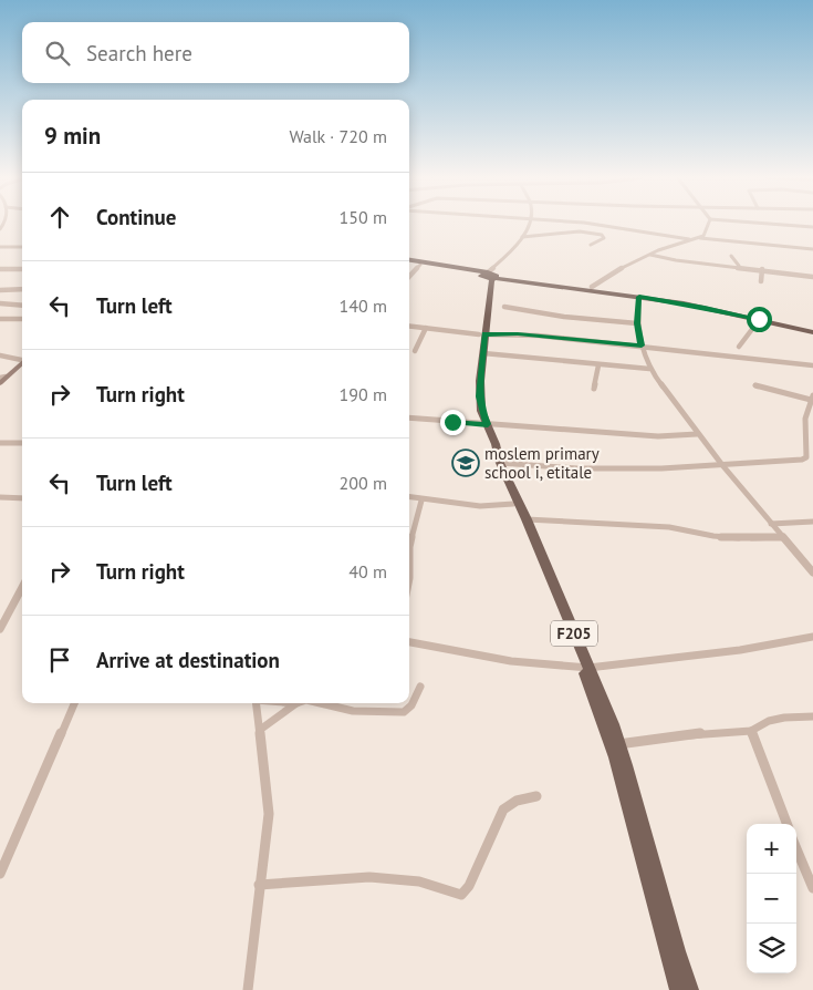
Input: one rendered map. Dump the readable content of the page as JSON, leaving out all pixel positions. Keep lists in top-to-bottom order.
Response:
{
  "streets": {
    "main road": ["F205"]
  },
  "places": {
    "school or university": ["moslem primary school i, etitale"]
  },
  "page": {
    "search": "Search here",
    "heading": ["9 min", "Walk · 720 m"],
    "list": [
      ["Continue", "150 m"],
      ["Turn left", "140 m"],
      ["Turn right", "190 m"],
      ["Turn left", "200 m"],
      ["Turn right", "40 m"],
      "Arrive at destination"
    ],
    "map_buttons": ["+", "−"]
  }
}
